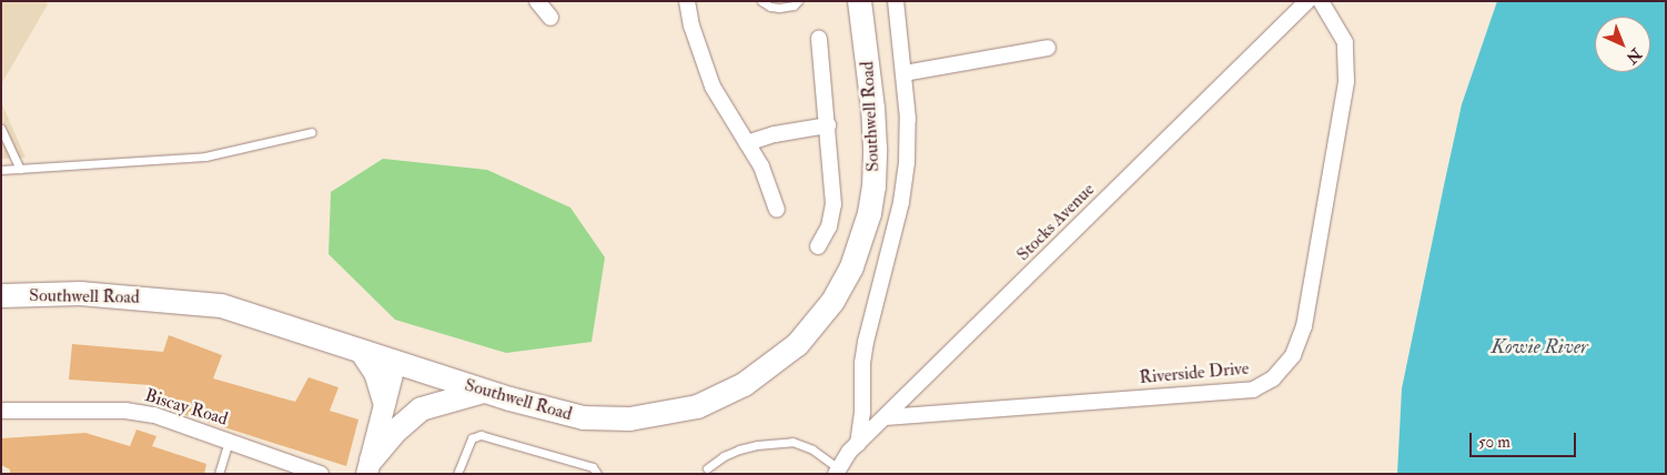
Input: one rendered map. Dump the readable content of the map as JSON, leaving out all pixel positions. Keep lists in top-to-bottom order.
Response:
{
  "streets": {
    "main road": ["Southwell Road"],
    "street": ["Stocks Avenue", "Riverside Drive", "Biscay Road"]
  },
  "crossings": [
    ["Southwell Road", "Stocks Avenue"],
    ["Stocks Avenue", "Riverside Drive"]
  ],
  "water": ["Kowie River"],
  "scale_bar": "50 m",
  "north": "bottom right"
}
